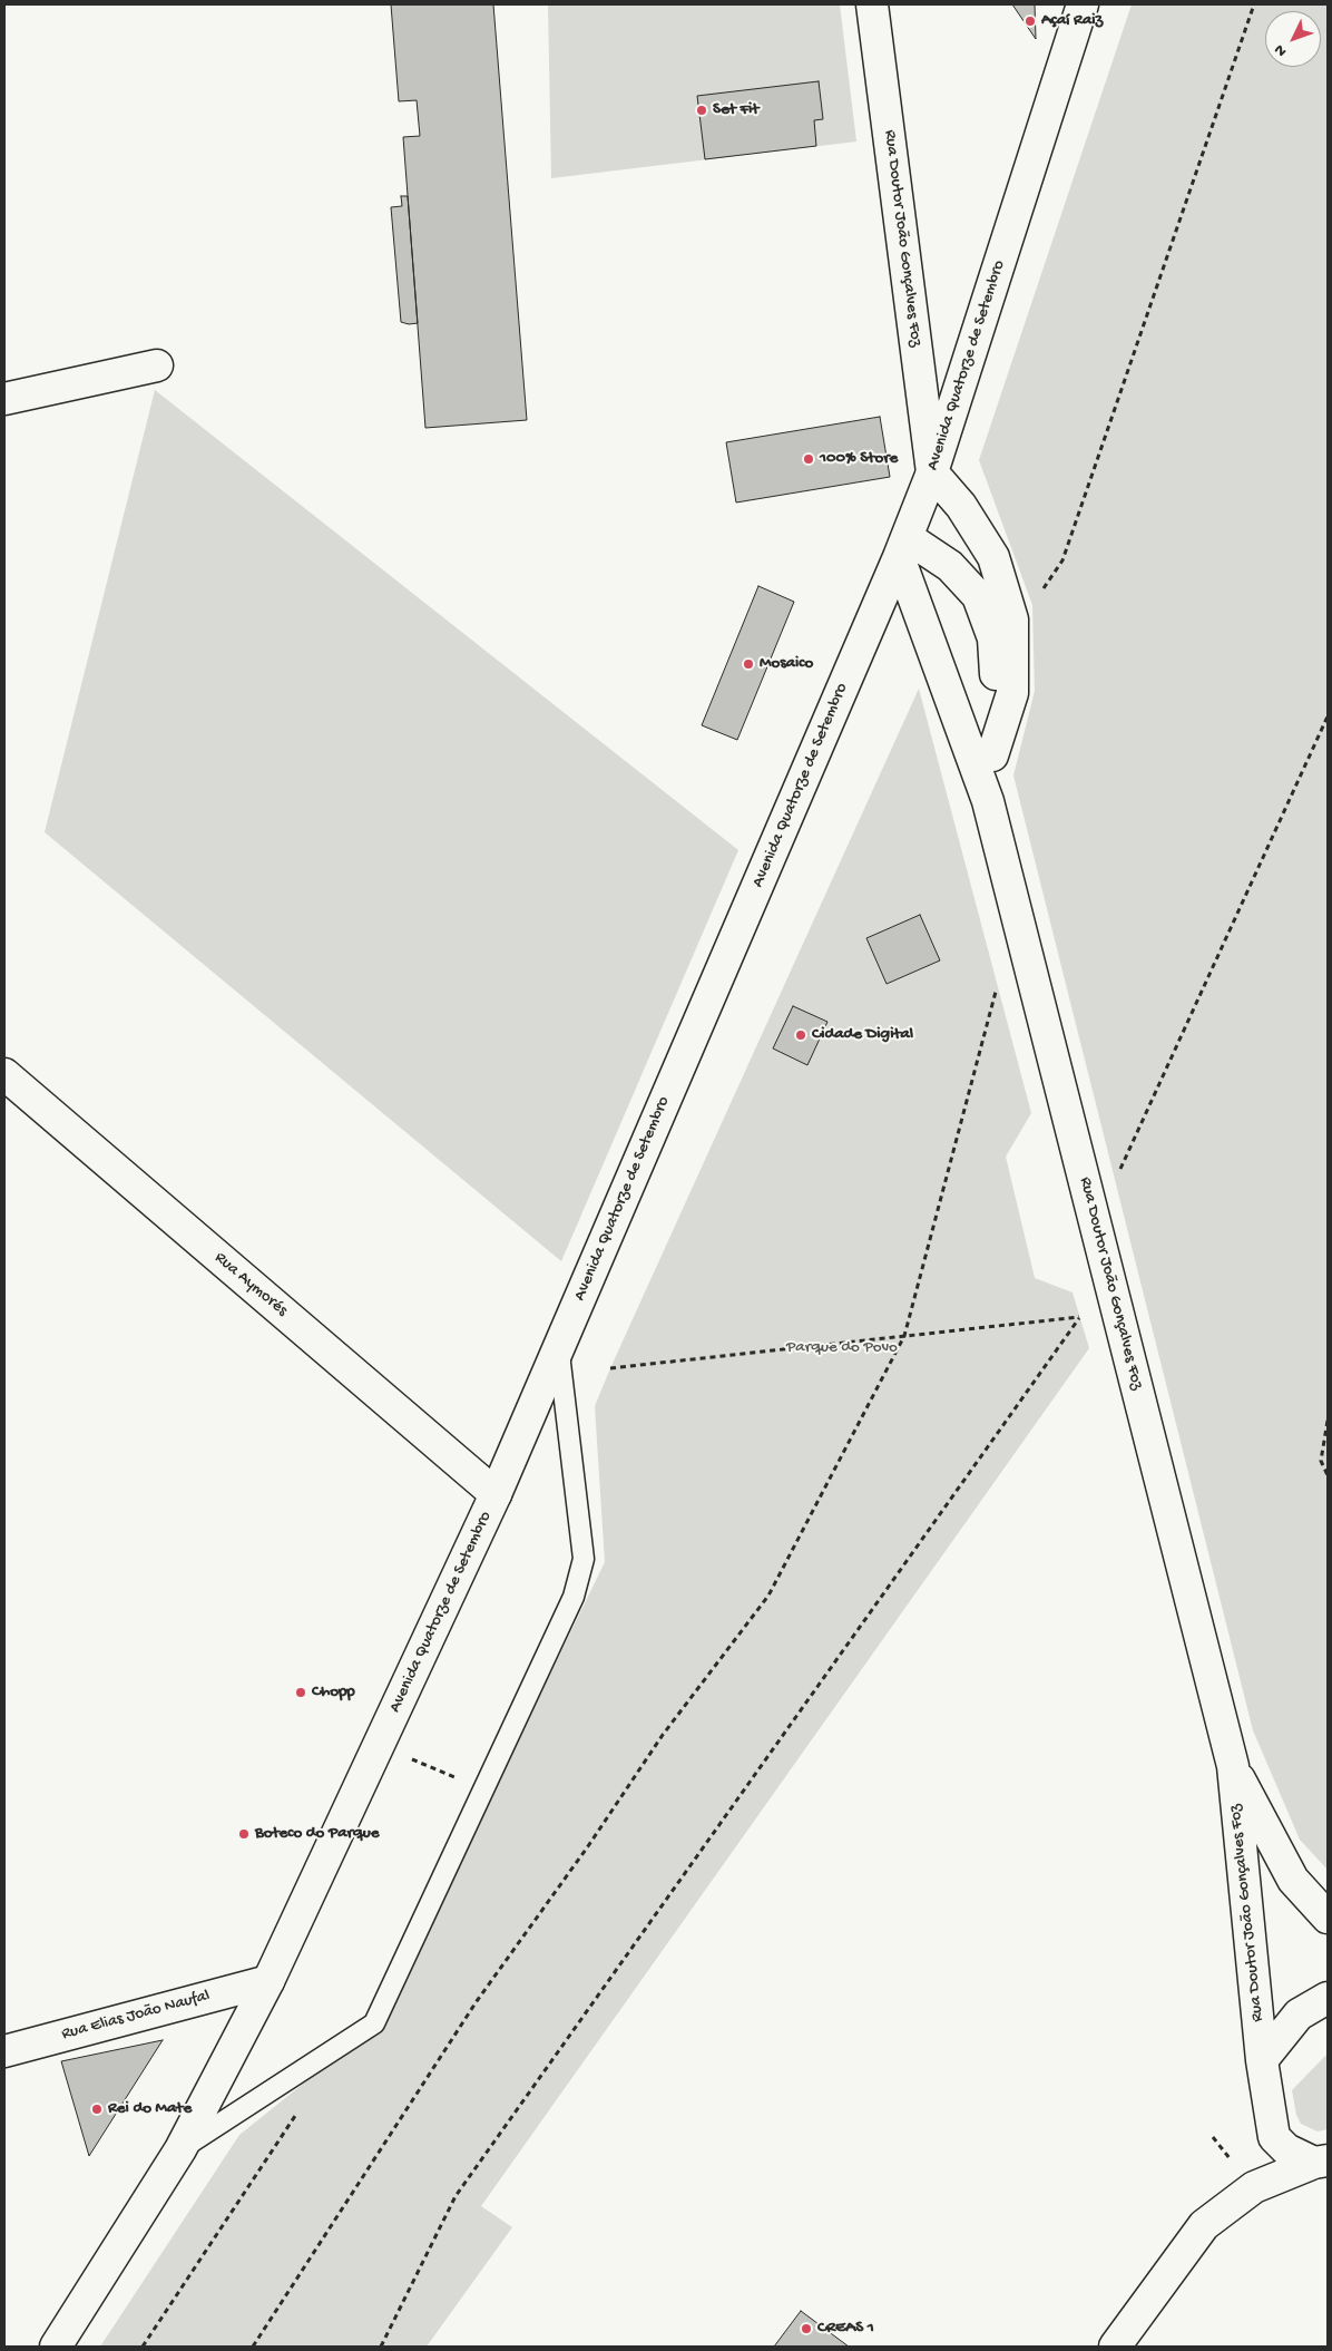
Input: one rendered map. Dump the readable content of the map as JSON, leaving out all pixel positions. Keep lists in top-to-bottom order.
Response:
{
  "streets": {
    "street": [
      "Rua Doutor João Gonçalves Foz",
      "Avenida Quatorze de Setembro",
      "Rua Aymorés",
      "Rua Elias João Naufal"
    ]
  },
  "crossings": [
    ["Rua Doutor João Gonçalves Foz", "Avenida Quatorze de Setembro"],
    ["Avenida Quatorze de Setembro", "Rua Aymorés"],
    ["Avenida Quatorze de Setembro", "Rua Elias João Naufal"]
  ],
  "parks": ["Parque do Povo"],
  "places": [
    "Açaí Raiz",
    "Set Fit",
    "100% Store",
    "Mosaico",
    "Cidade Digital",
    "Chopp",
    "Boteco do Parque",
    "Rei do Mate",
    "CREAS 1"
  ],
  "north": "bottom left"
}
